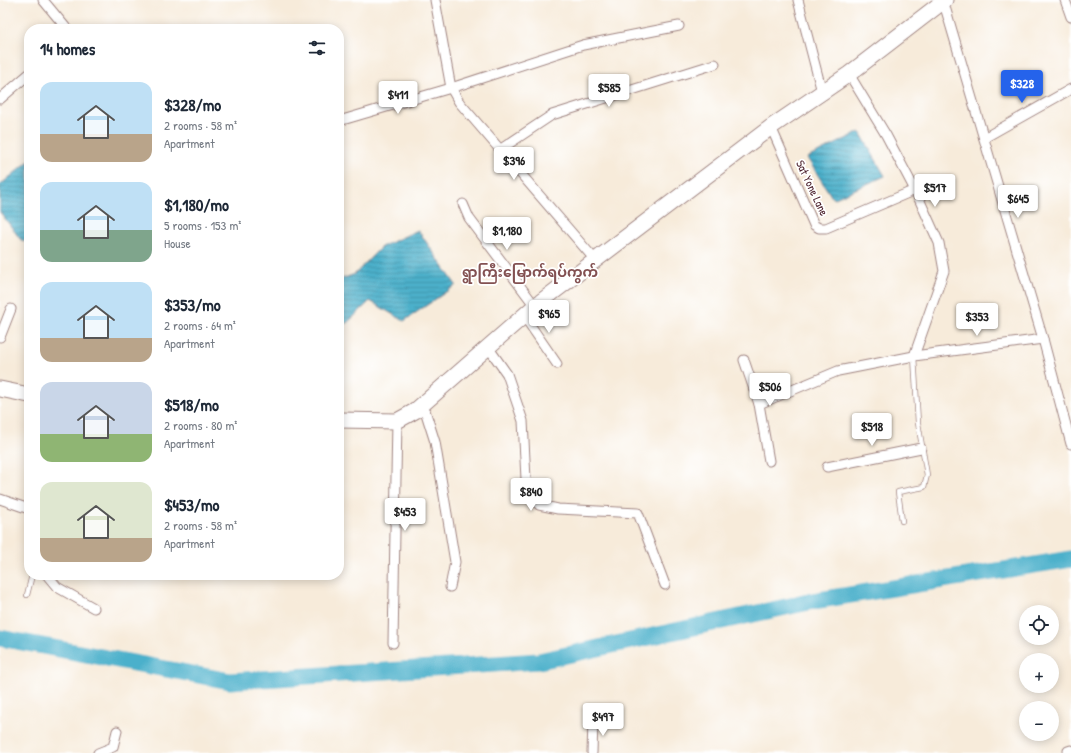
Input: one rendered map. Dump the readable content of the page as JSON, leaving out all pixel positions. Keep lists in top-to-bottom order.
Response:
{
  "streets": {
    "street": ["Sat Yone Lane"]
  },
  "districts": ["ရွာကြီးမြောက်ရပ်ကွက်"],
  "page": {
    "heading": "14 homes",
    "price": [
      "$328",
      "$585",
      "$411",
      "$396",
      "$517",
      "$645",
      "$1,180",
      "$965",
      "$353",
      "$506",
      "$518",
      "$840",
      "$453",
      "$497"
    ],
    "list": [
      {
        "name": "$328/mo",
        "note": "2 rooms · 58 m² · Apartment"
      },
      {
        "name": "$1,180/mo",
        "note": "5 rooms · 153 m² · House"
      },
      {
        "name": "$353/mo",
        "note": "2 rooms · 64 m² · Apartment"
      },
      {
        "name": "$518/mo",
        "note": "2 rooms · 80 m² · Apartment"
      },
      {
        "name": "$453/mo",
        "note": "2 rooms · 58 m² · Apartment"
      }
    ],
    "map_buttons": ["+", "−"]
  }
}
